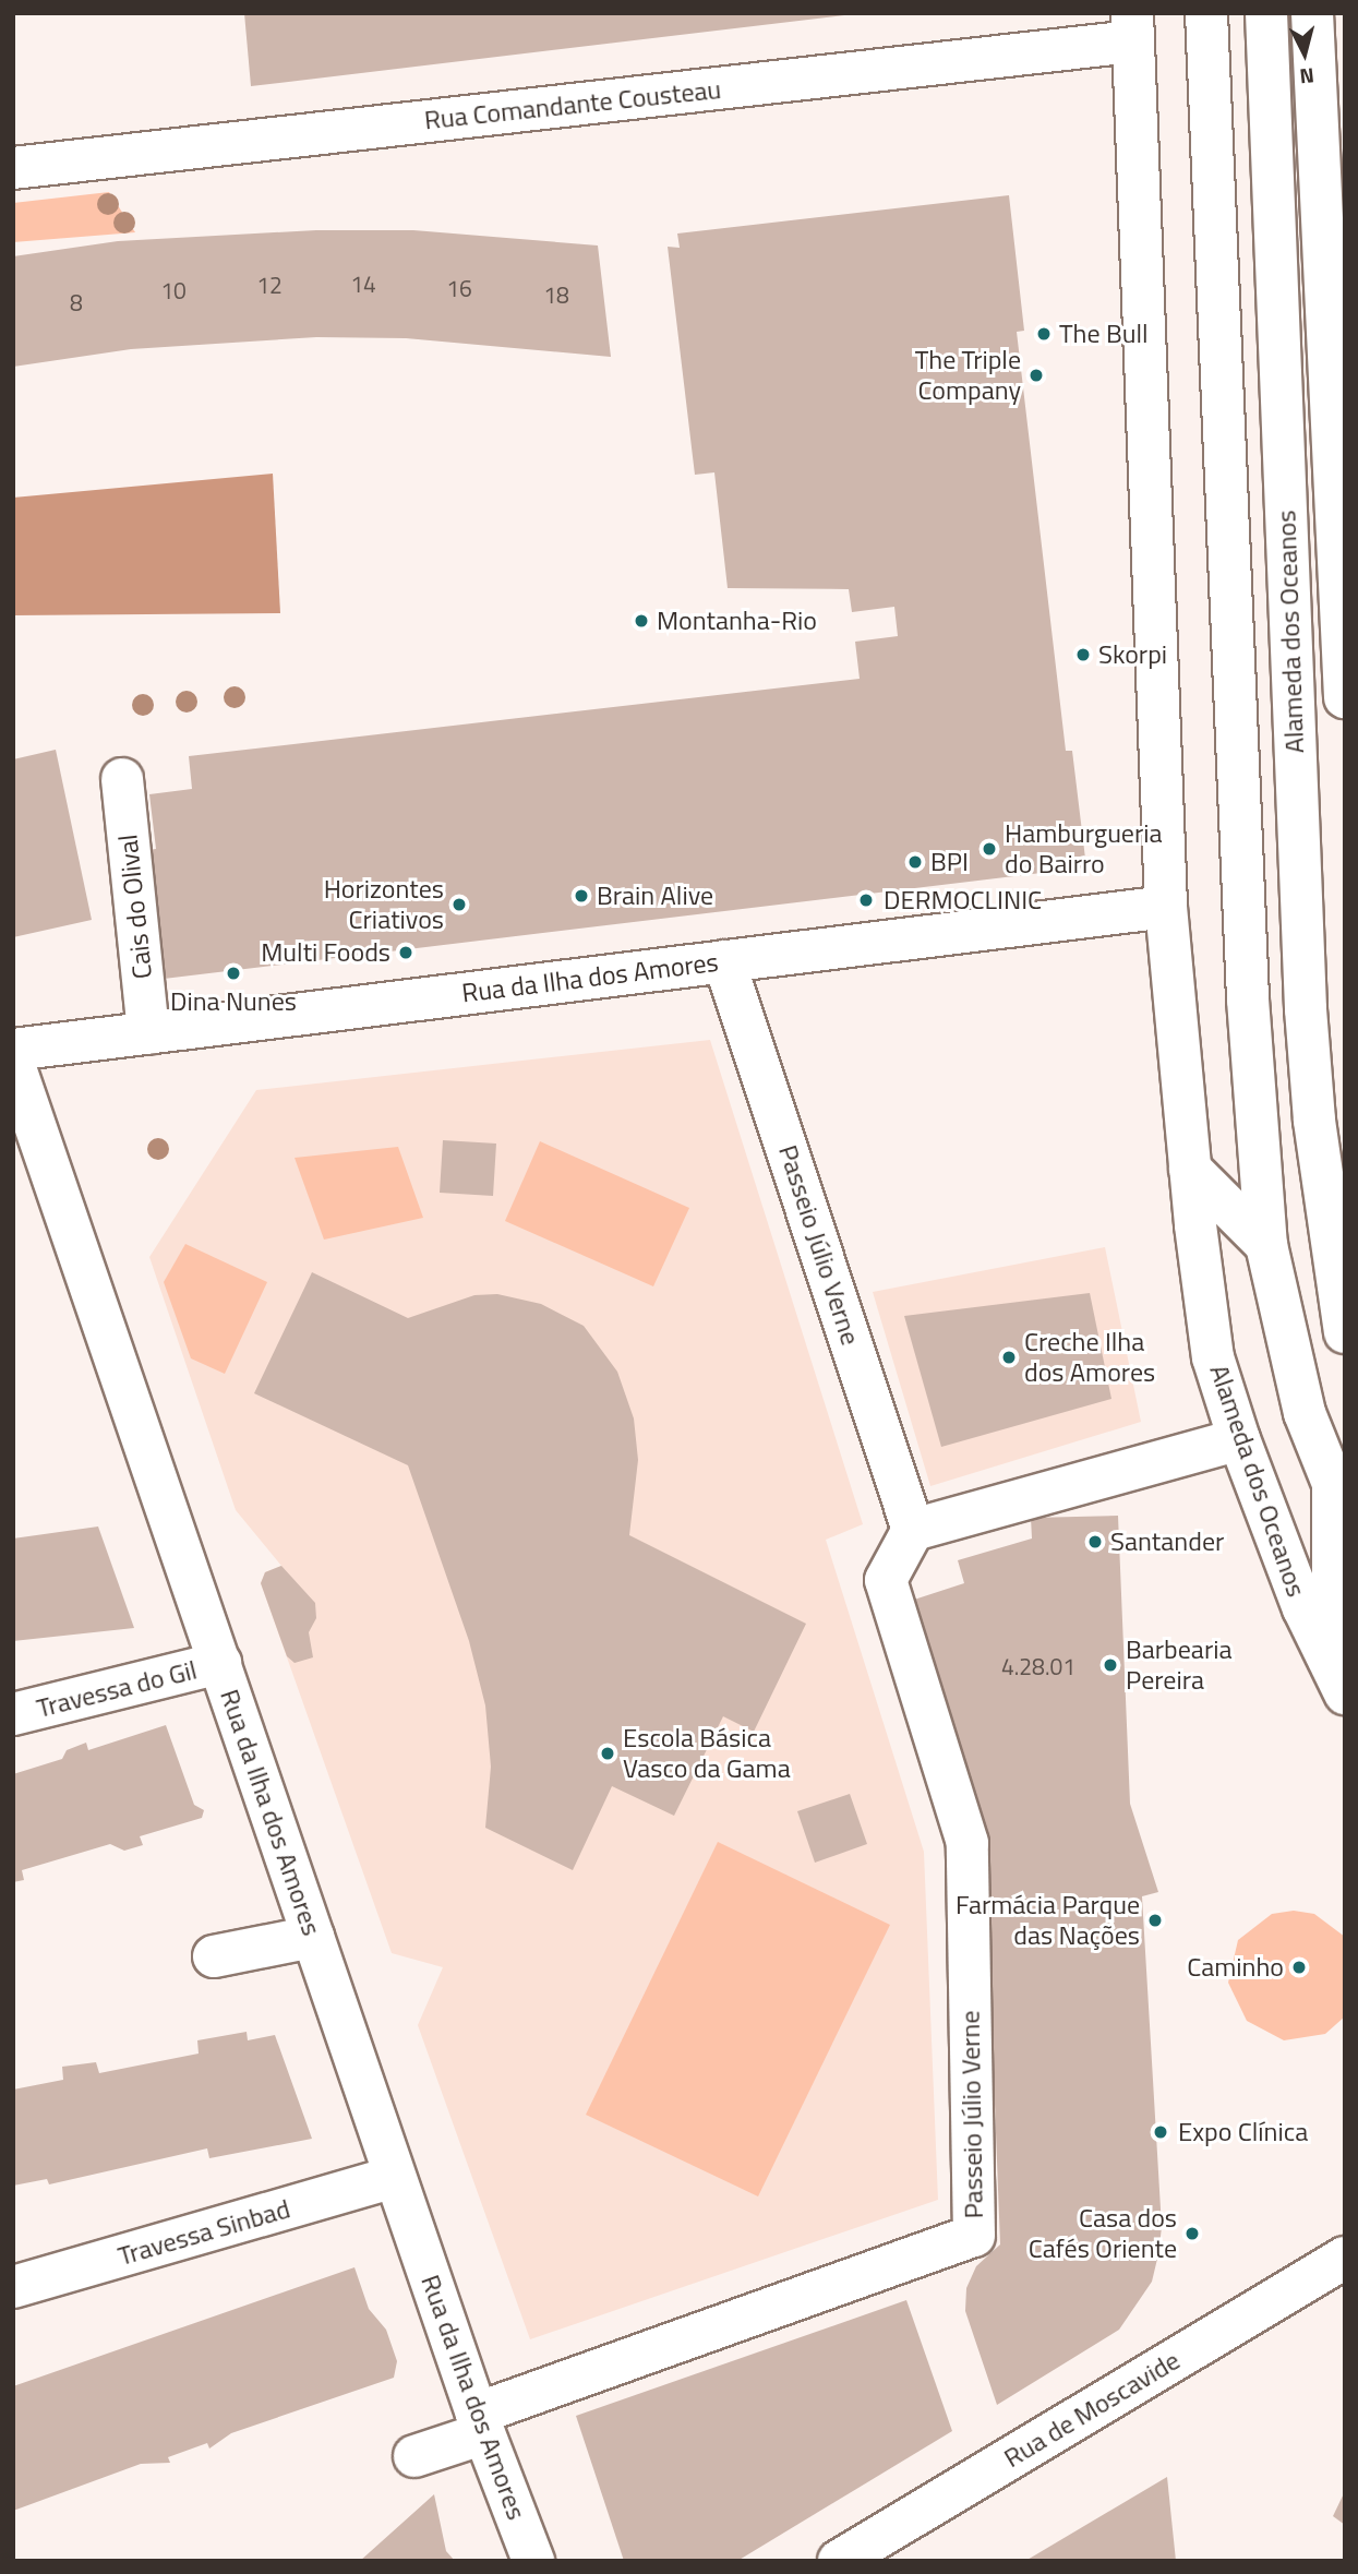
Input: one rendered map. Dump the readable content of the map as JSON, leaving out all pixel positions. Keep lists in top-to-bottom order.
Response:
{
  "streets": {
    "street": [
      "Rua Comandante Cousteau",
      "Alameda dos Oceanos",
      "Cais do Olival",
      "Rua da Ilha dos Amores",
      "Passeio Júlio Verne",
      "Travessa do Gil",
      "Travessa Sinbad",
      "Rua de Moscavide"
    ]
  },
  "crossings": [
    ["Rua Comandante Cousteau", "Alameda dos Oceanos"],
    ["Alameda dos Oceanos", "Rua da Ilha dos Amores"],
    ["Cais do Olival", "Rua da Ilha dos Amores"],
    ["Rua da Ilha dos Amores", "Passeio Júlio Verne"],
    ["Rua da Ilha dos Amores", "Travessa do Gil"],
    ["Rua da Ilha dos Amores", "Travessa Sinbad"]
  ],
  "places": [
    "The Bull",
    "The Triple Company",
    "Montanha-Rio",
    "Skorpi",
    "Hamburgueria do Bairro",
    "BPI",
    "Brain Alive",
    "DERMOCLINIC",
    "Horizontes Criativos",
    "Multi Foods",
    "Dina Nunes",
    "Creche Ilha dos Amores",
    "Santander",
    "Barbearia Pereira",
    "Escola Básica Vasco da Gama",
    "Farmácia Parque das Nações",
    "Caminho",
    "Expo Clínica",
    "Casa dos Cafés Oriente"
  ],
  "house_numbers": [
    "14",
    "12",
    "16",
    "10",
    "18",
    "8",
    "4.28.01"
  ],
  "north": "bottom"
}
